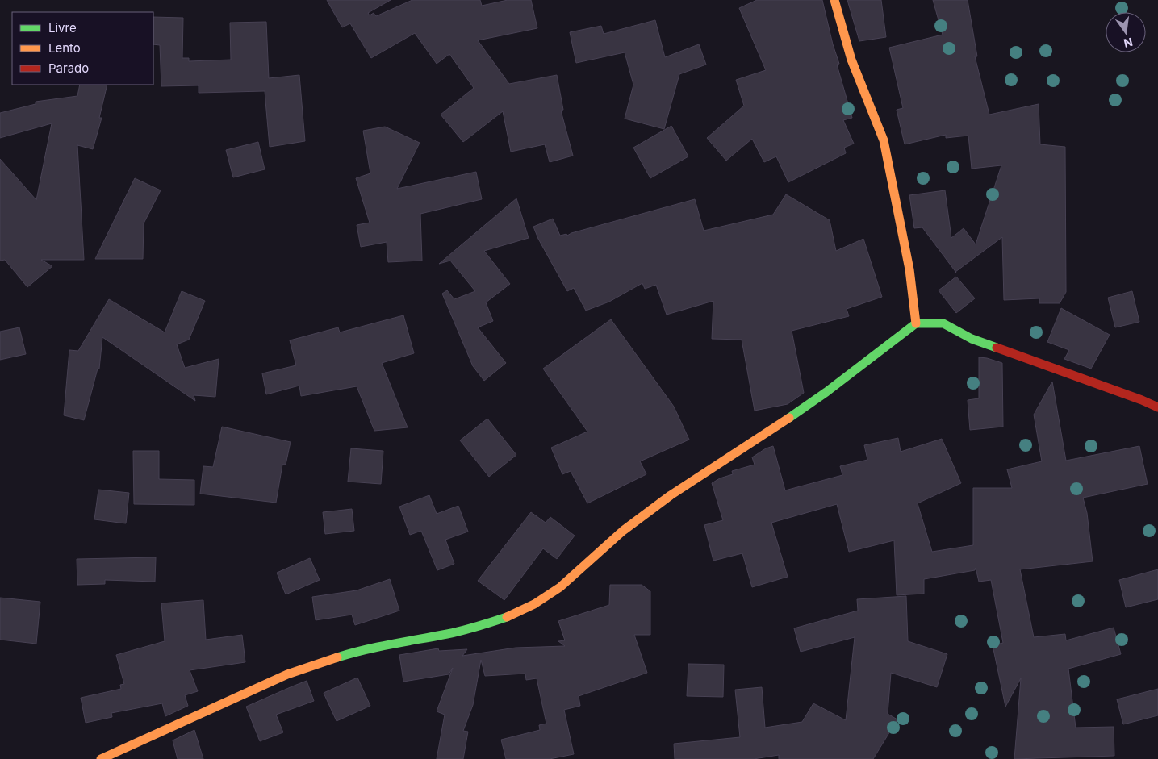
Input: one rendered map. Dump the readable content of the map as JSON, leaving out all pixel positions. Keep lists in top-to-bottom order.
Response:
{
  "legend": ["Livre", "Lento", "Parado"],
  "north": "bottom"
}
